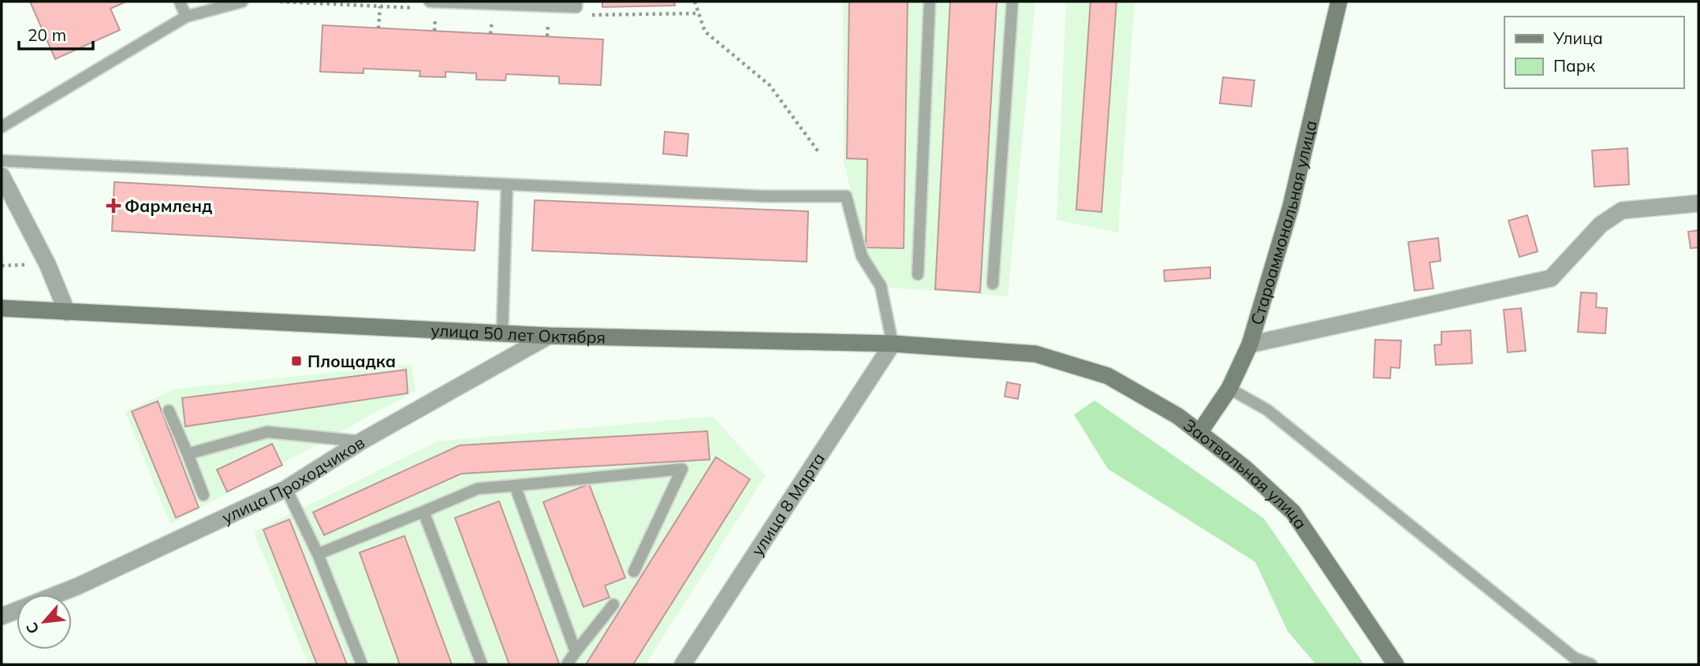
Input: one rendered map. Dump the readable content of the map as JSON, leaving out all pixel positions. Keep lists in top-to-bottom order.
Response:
{
  "streets": {
    "main road": ["Староаммональная улица", "улица 50 лет Октября", "Заотвальная улица"],
    "street": ["улица Проходчиков", "улица 8 Марта"]
  },
  "crossings": [
    ["Староаммональная улица", "Заотвальная улица"],
    ["улица 50 лет Октября", "Заотвальная улица"],
    ["улица 50 лет Октября", "улица Проходчиков"],
    ["улица 50 лет Октября", "улица 8 Марта"]
  ],
  "places": {
    "health": ["Фармленд"],
    "transit": ["Площадка"]
  },
  "legend": ["Улица", "Парк"],
  "scale_bar": "20 m",
  "north": "bottom left"
}
